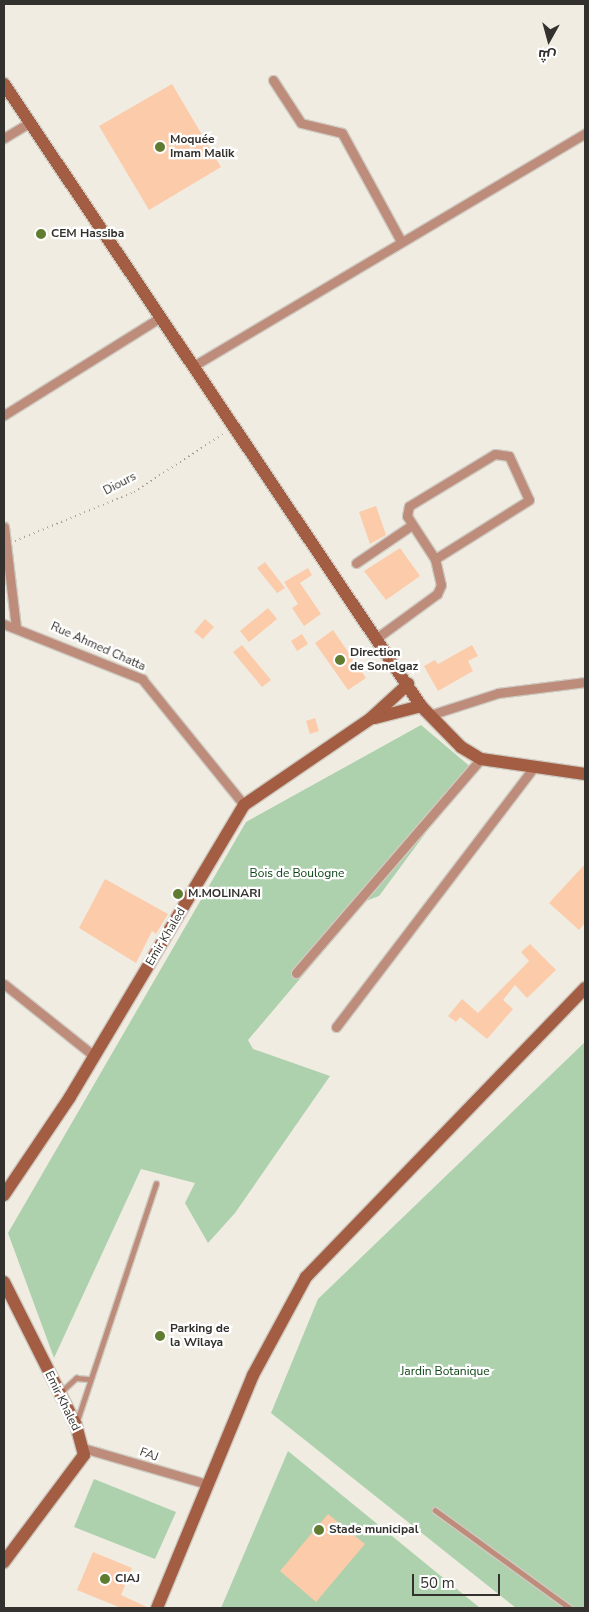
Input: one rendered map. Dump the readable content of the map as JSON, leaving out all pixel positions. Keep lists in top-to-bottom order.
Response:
{
  "streets": {
    "street": ["Rue Ahmed Chatta", "Emir Khaled", "FAJ"],
    "path": ["Diours"]
  },
  "crossings": [
    ["Rue Ahmed Chatta", "Emir Khaled"],
    ["Emir Khaled", "FAJ"]
  ],
  "parks": ["Bois de Boulogne", "Jardin Botanique"],
  "places": [
    "Moquée Imam Malik",
    "CEM Hassiba",
    "Direction de Sonelgaz",
    "M.MOLINARI",
    "Parking de la Wilaya",
    "Stade municipal",
    "CIAJ"
  ],
  "scale_bar": "50 m",
  "north": "bottom"
}
